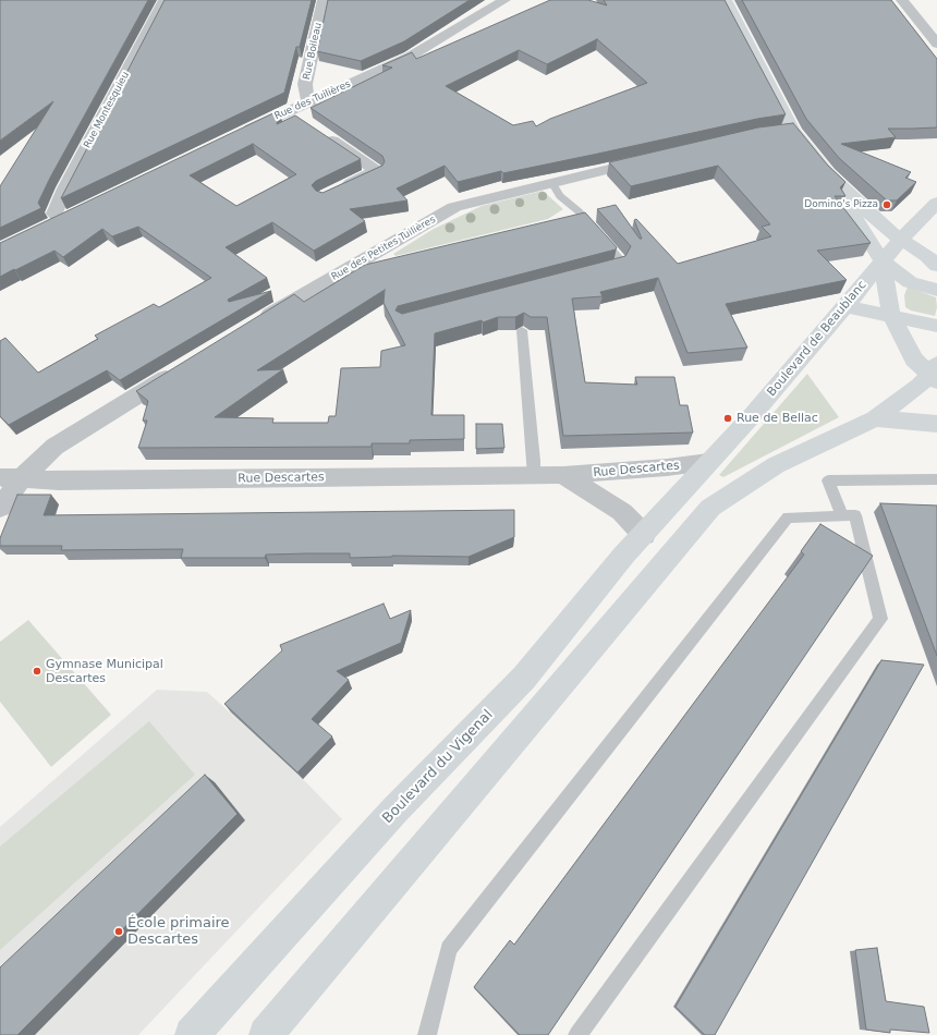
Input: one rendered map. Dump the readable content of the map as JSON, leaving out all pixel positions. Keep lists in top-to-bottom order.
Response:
{
  "streets": {
    "main road": ["Boulevard de Beaublanc", "Boulevard du Vigenal"],
    "street": [
      "Rue Boileau",
      "Rue des Tuilières",
      "Rue Montesquieu",
      "Rue des Petites Tuilières",
      "Rue Descartes"
    ]
  },
  "crossings": [
    ["Rue Boileau", "Rue des Tuilières"],
    ["Boulevard de Beaublanc", "Rue Descartes"],
    ["Boulevard de Beaublanc", "Boulevard du Vigenal"],
    ["Rue Descartes", "Boulevard du Vigenal"]
  ],
  "places": [
    "Domino's Pizza",
    "Rue de Bellac",
    "Gymnase Municipal Descartes",
    "École primaire Descartes"
  ]
}
